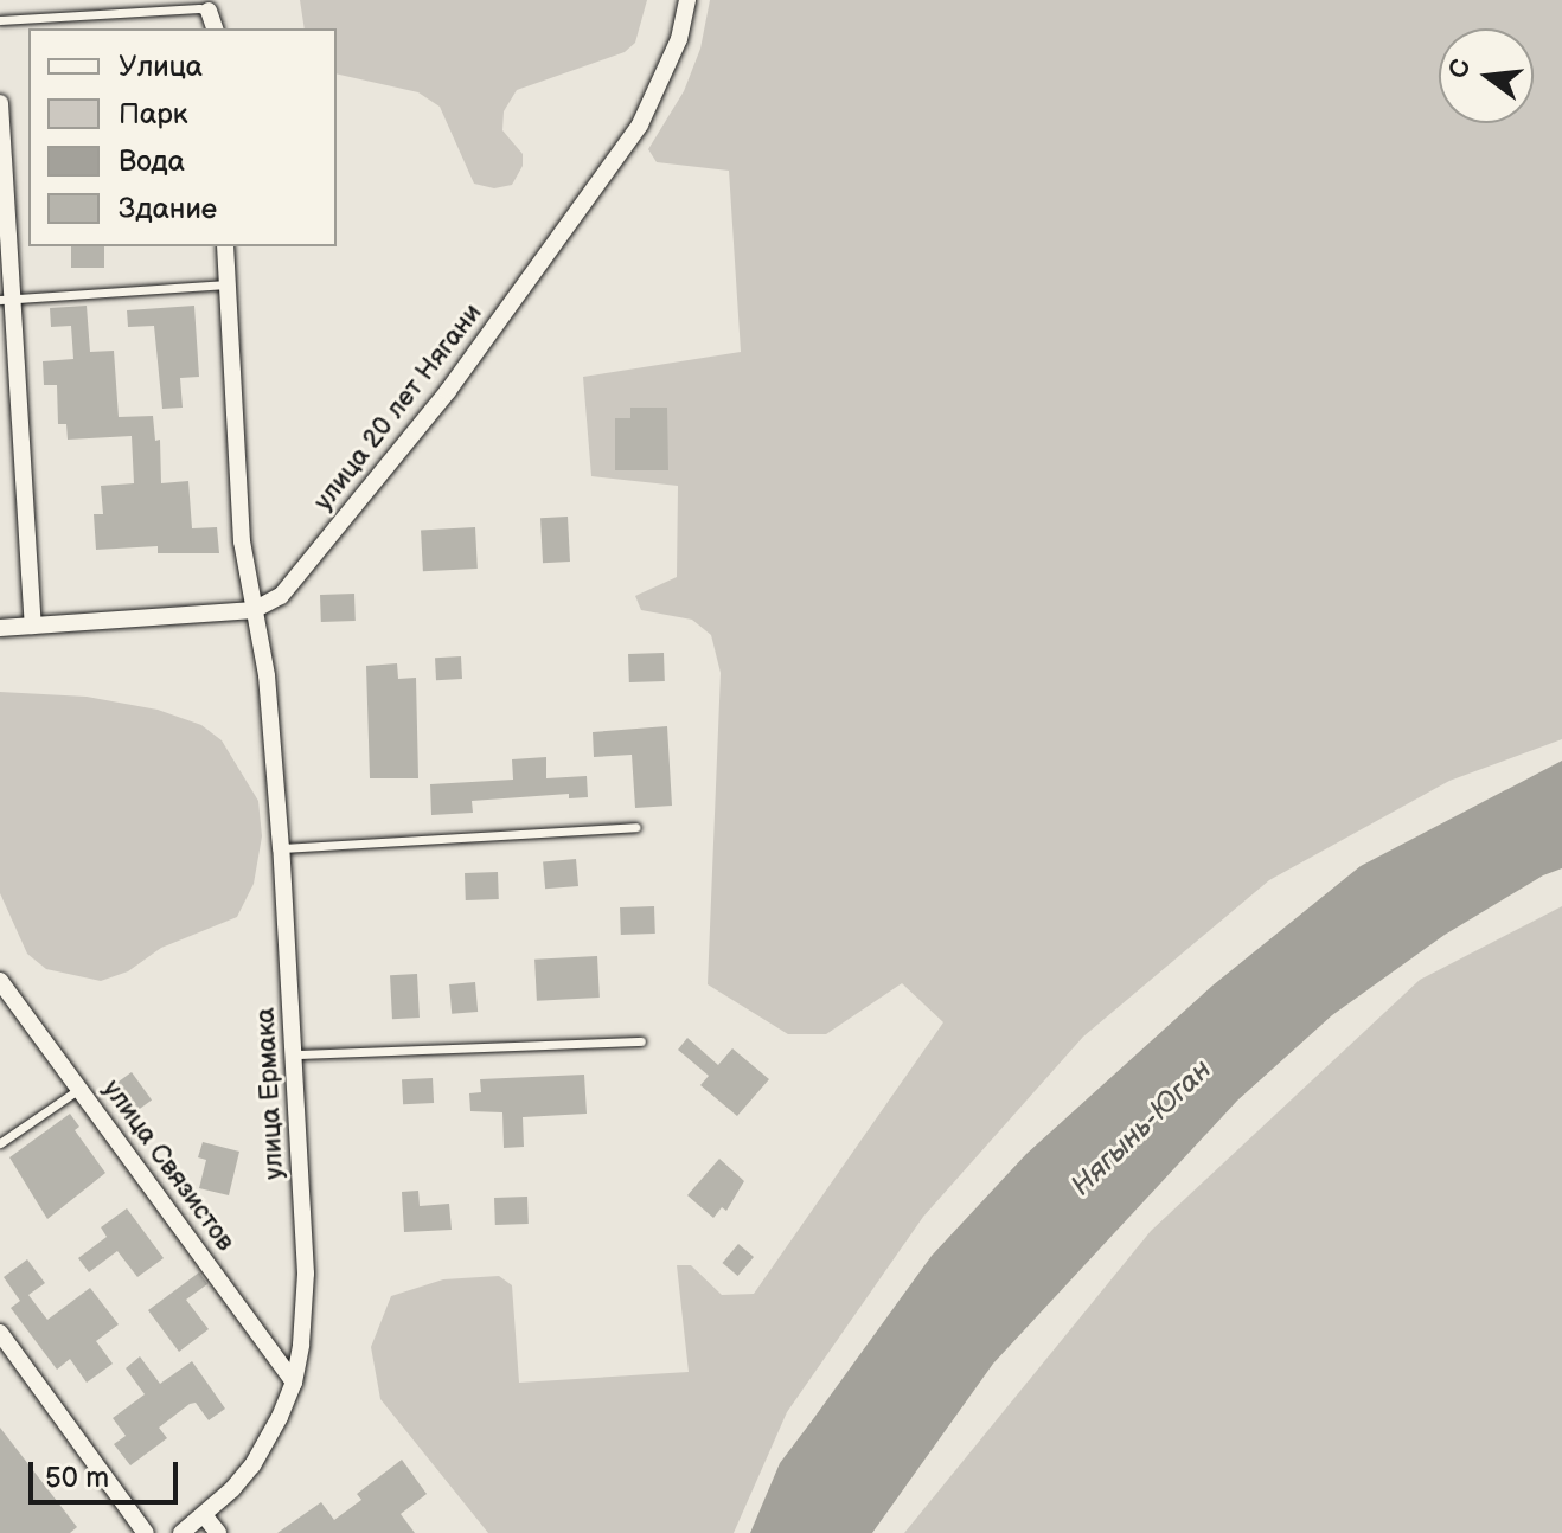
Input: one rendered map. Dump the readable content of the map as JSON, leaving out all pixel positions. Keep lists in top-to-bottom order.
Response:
{
  "streets": {
    "street": ["улица 20 лет Нягани", "улица Ермака", "улица Связистов"]
  },
  "crossings": [
    ["улица 20 лет Нягани", "улица Ермака"],
    ["улица Ермака", "улица Связистов"]
  ],
  "water": ["Нягынь-Юган"],
  "legend": [
    "Улица",
    "Парк",
    "Вода",
    "Здание"
  ],
  "scale_bar": "50 m",
  "north": "left"
}
